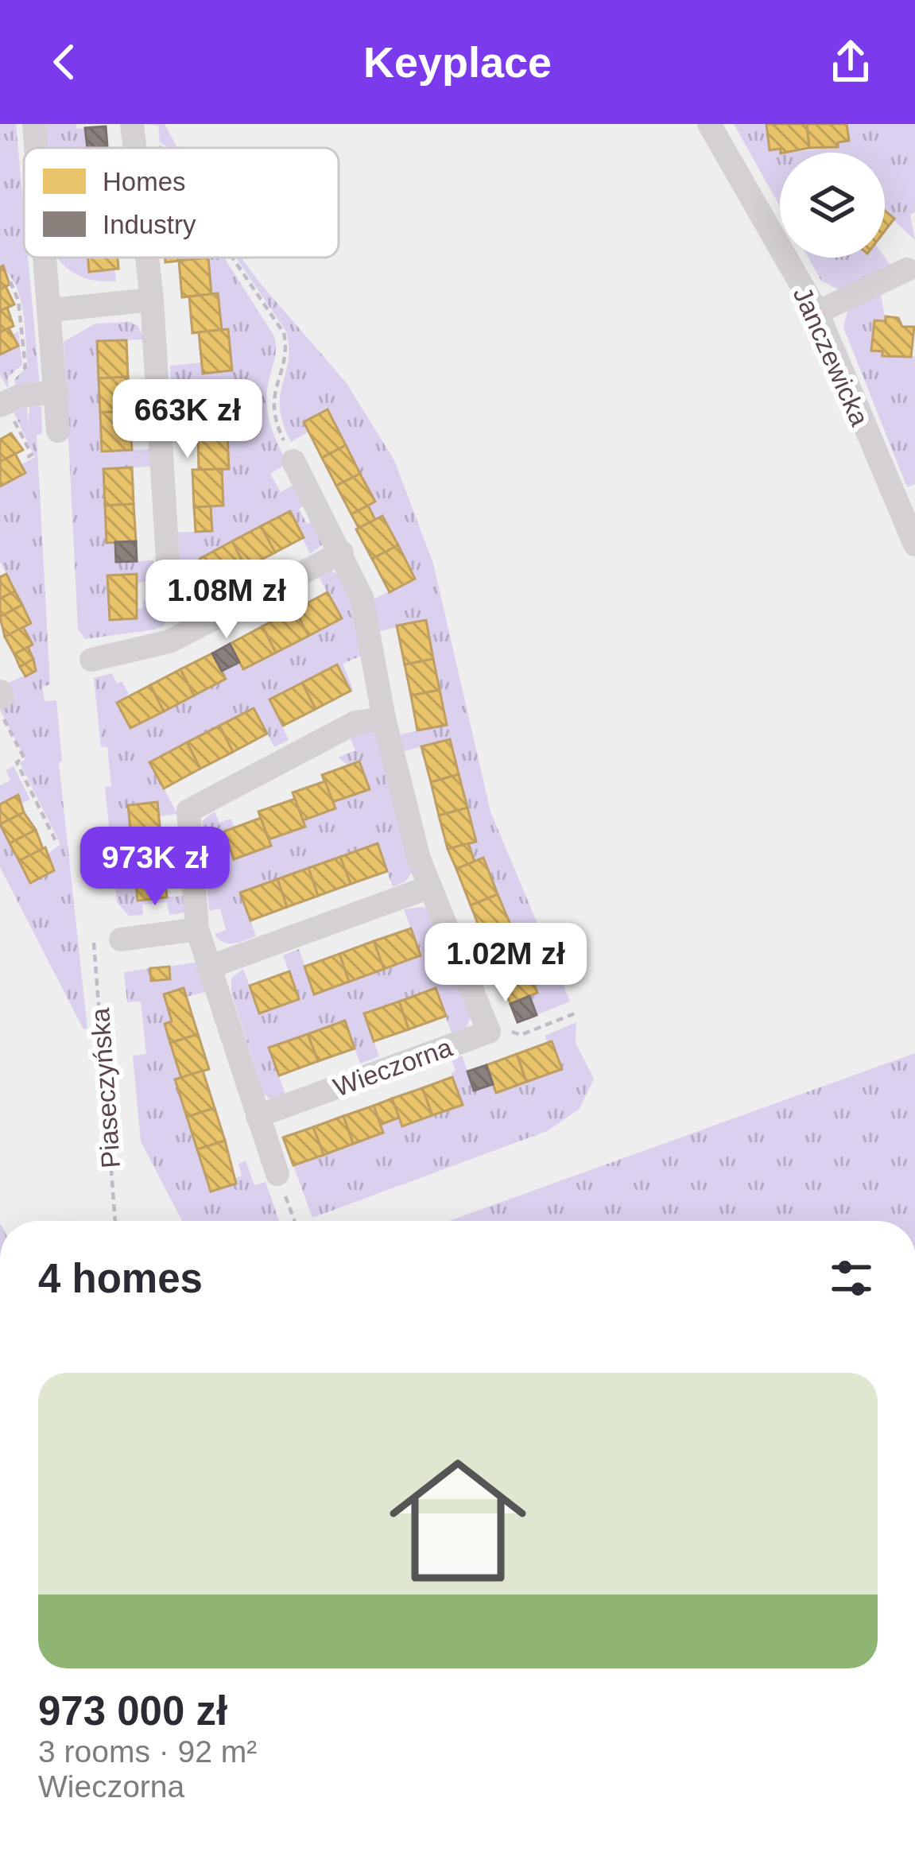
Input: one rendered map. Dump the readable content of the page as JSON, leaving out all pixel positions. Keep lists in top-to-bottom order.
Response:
{
  "streets": {
    "street": ["Janczewicka", "Wieczorna"],
    "path": ["Piaseczyńska"]
  },
  "legend": ["Homes", "Industry"],
  "page": {
    "header": "Keyplace",
    "price": [
      "663K zł",
      "1.08M zł",
      "973K zł",
      "1.02M zł"
    ],
    "heading": "4 homes",
    "list": [
      {
        "name": "973 000 zł",
        "note": "3 rooms · 92 m² · Wieczorna"
      }
    ]
  }
}
